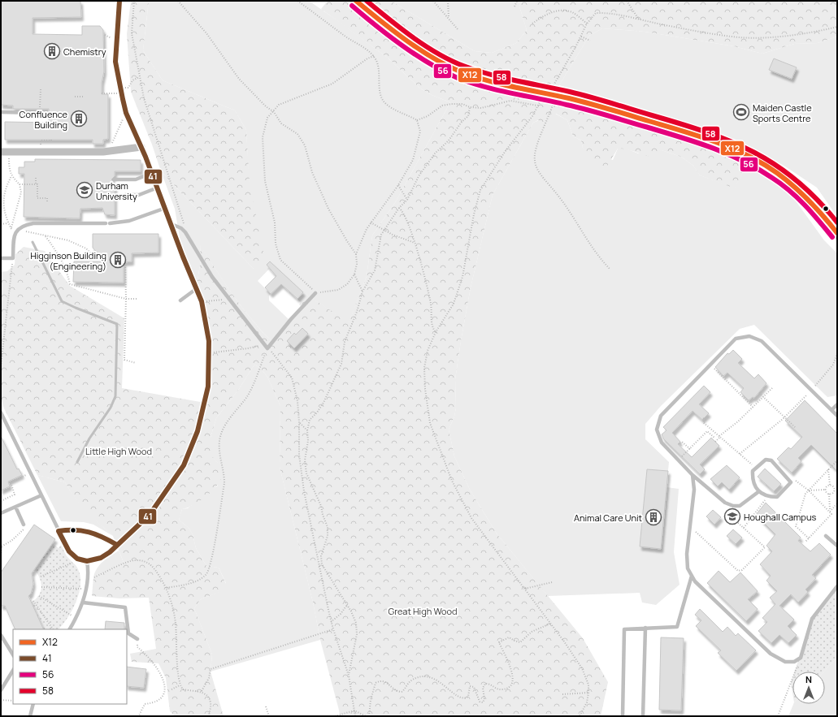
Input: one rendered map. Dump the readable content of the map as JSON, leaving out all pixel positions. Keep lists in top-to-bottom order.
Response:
{
  "parks": ["Little High Wood", "Great High Wood"],
  "places": {
    "building": [
      "Chemistry",
      "Confluence Building",
      "Higginson Building (Engineering)",
      "Animal Care Unit"
    ],
    "sports": ["Maiden Castle Sports Centre"],
    "school or university": ["Durham University", "Houghall Campus"]
  },
  "lines": [
    "transit line X12",
    "transit line 41",
    "transit line 58",
    "transit line 56"
  ],
  "legend": [
    "X12",
    "41",
    "56",
    "58"
  ],
  "north": "top"
}
